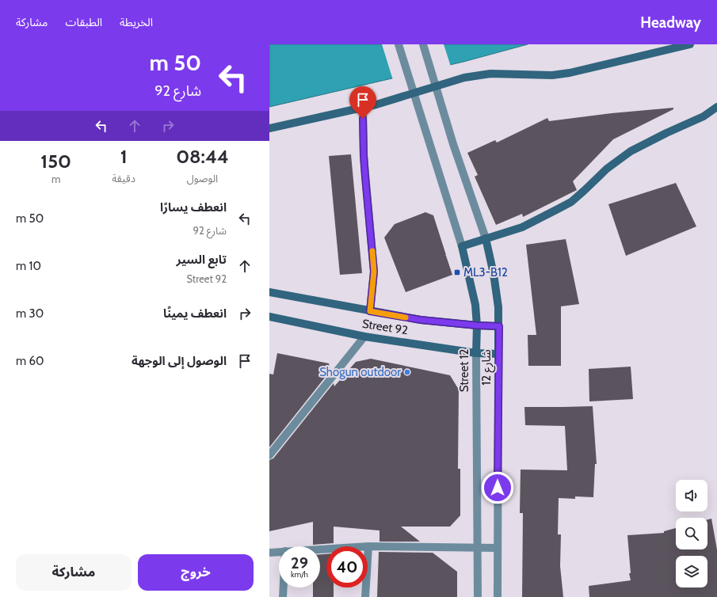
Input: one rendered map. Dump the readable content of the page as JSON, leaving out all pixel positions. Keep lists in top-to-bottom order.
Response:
{
  "streets": {
    "main road": ["Street 92", "شارع 12", "Street 12"]
  },
  "crossings": [
    ["Street 92", "شارع 12"],
    ["Street 92", "Street 12"]
  ],
  "places": {
    "transit": ["ML3-B12"],
    "other": ["Shogun outdoor"]
  },
  "page": {
    "header": "Headway",
    "nav": ["الخريطة", "الطبقات", "مشاركة"],
    "turn": ["50 m", "شارع 92"],
    "eta": [
      "08:44",
      "الوصول",
      "1",
      "دقيقة",
      "150",
      "m"
    ],
    "list": [
      {
        "name": "انعطف يسارًا",
        "note": "شارع 92",
        "value": "50 m"
      },
      {
        "name": "تابع السير",
        "note": "Street 92",
        "value": "10 m"
      },
      {
        "name": "انعطف يمينًا",
        "value": "30 m"
      },
      {
        "name": "الوصول إلى الوجهة",
        "value": "60 m"
      }
    ],
    "speed": "29 km/h",
    "limit": "40",
    "buttons": ["خروج", "مشاركة"]
  }
}
